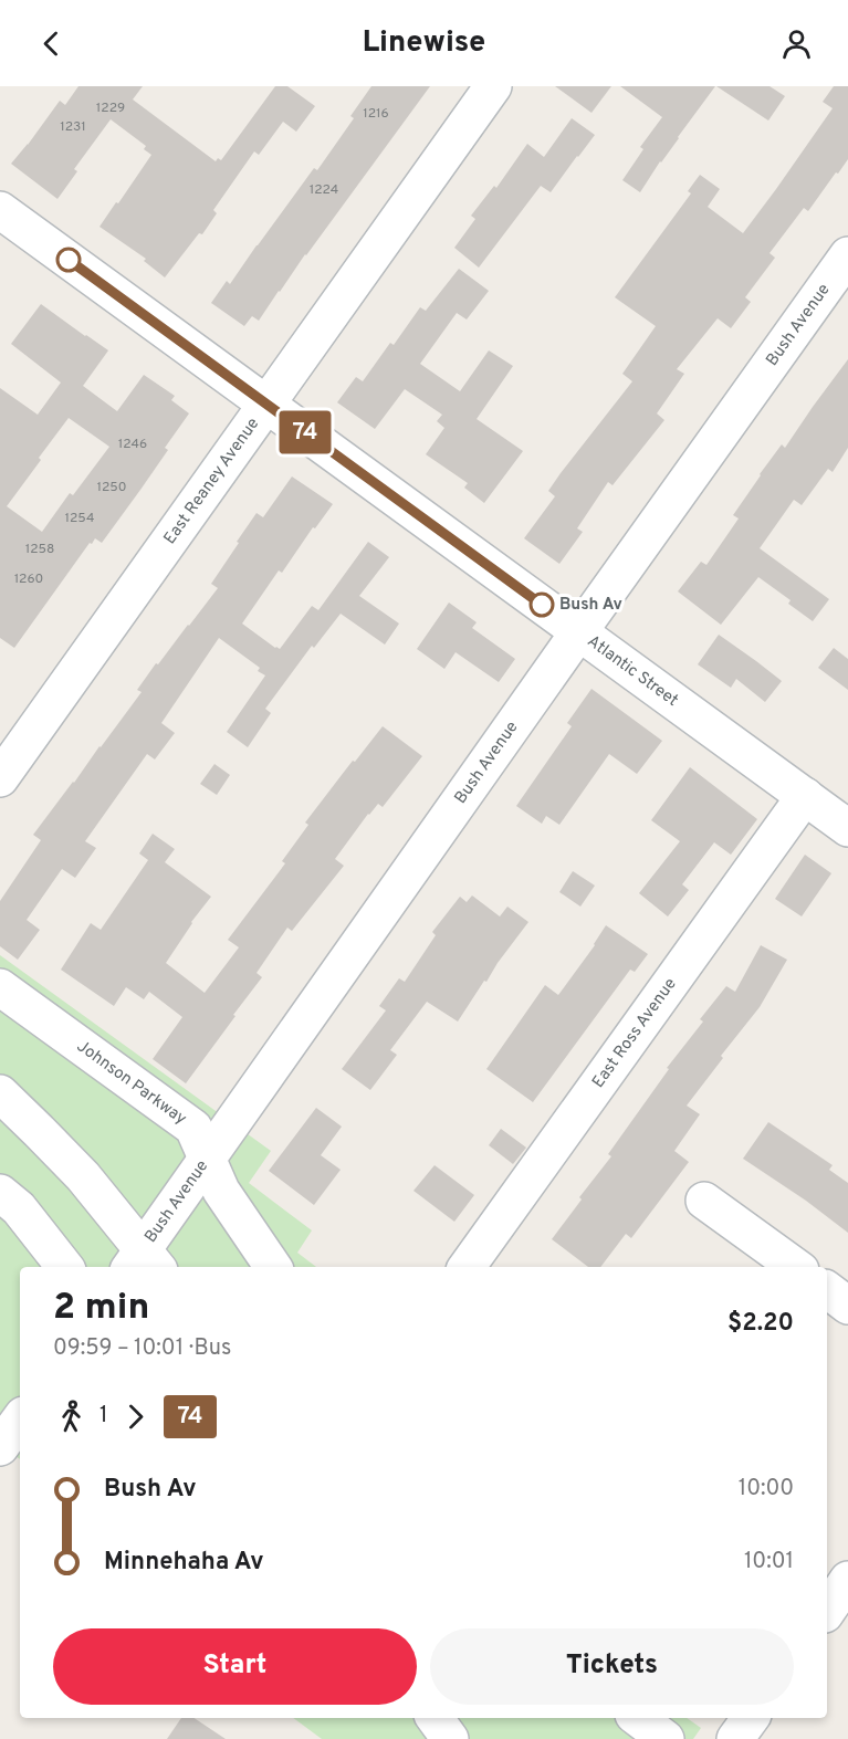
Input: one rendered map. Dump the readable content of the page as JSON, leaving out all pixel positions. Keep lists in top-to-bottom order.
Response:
{
  "streets": {
    "street": [
      "Bush Avenue",
      "East Reaney Avenue",
      "Atlantic Street",
      "East Ross Avenue",
      "Johnson Parkway"
    ]
  },
  "crossings": [
    ["Bush Avenue", "Atlantic Street"],
    ["Bush Avenue", "Johnson Parkway"],
    ["East Reaney Avenue", "Atlantic Street"],
    ["Atlantic Street", "East Ross Avenue"]
  ],
  "places": ["Bush Av"],
  "lines": ["bus line 74"],
  "house_numbers": [
    "1229",
    "1216",
    "1231",
    "1224",
    "1246",
    "1250",
    "1254",
    "1258",
    "1260"
  ],
  "page": {
    "header": "Linewise",
    "on_map": "74",
    "heading": ["2 min", "09:59 – 10:01 · Bus", "$2.20"],
    "legs": ["1", "74"],
    "list": [
      {
        "name": "Bush Av",
        "value": "10:00"
      },
      {
        "name": "Minnehaha Av",
        "value": "10:01"
      }
    ],
    "buttons": ["Start", "Tickets"]
  }
}
